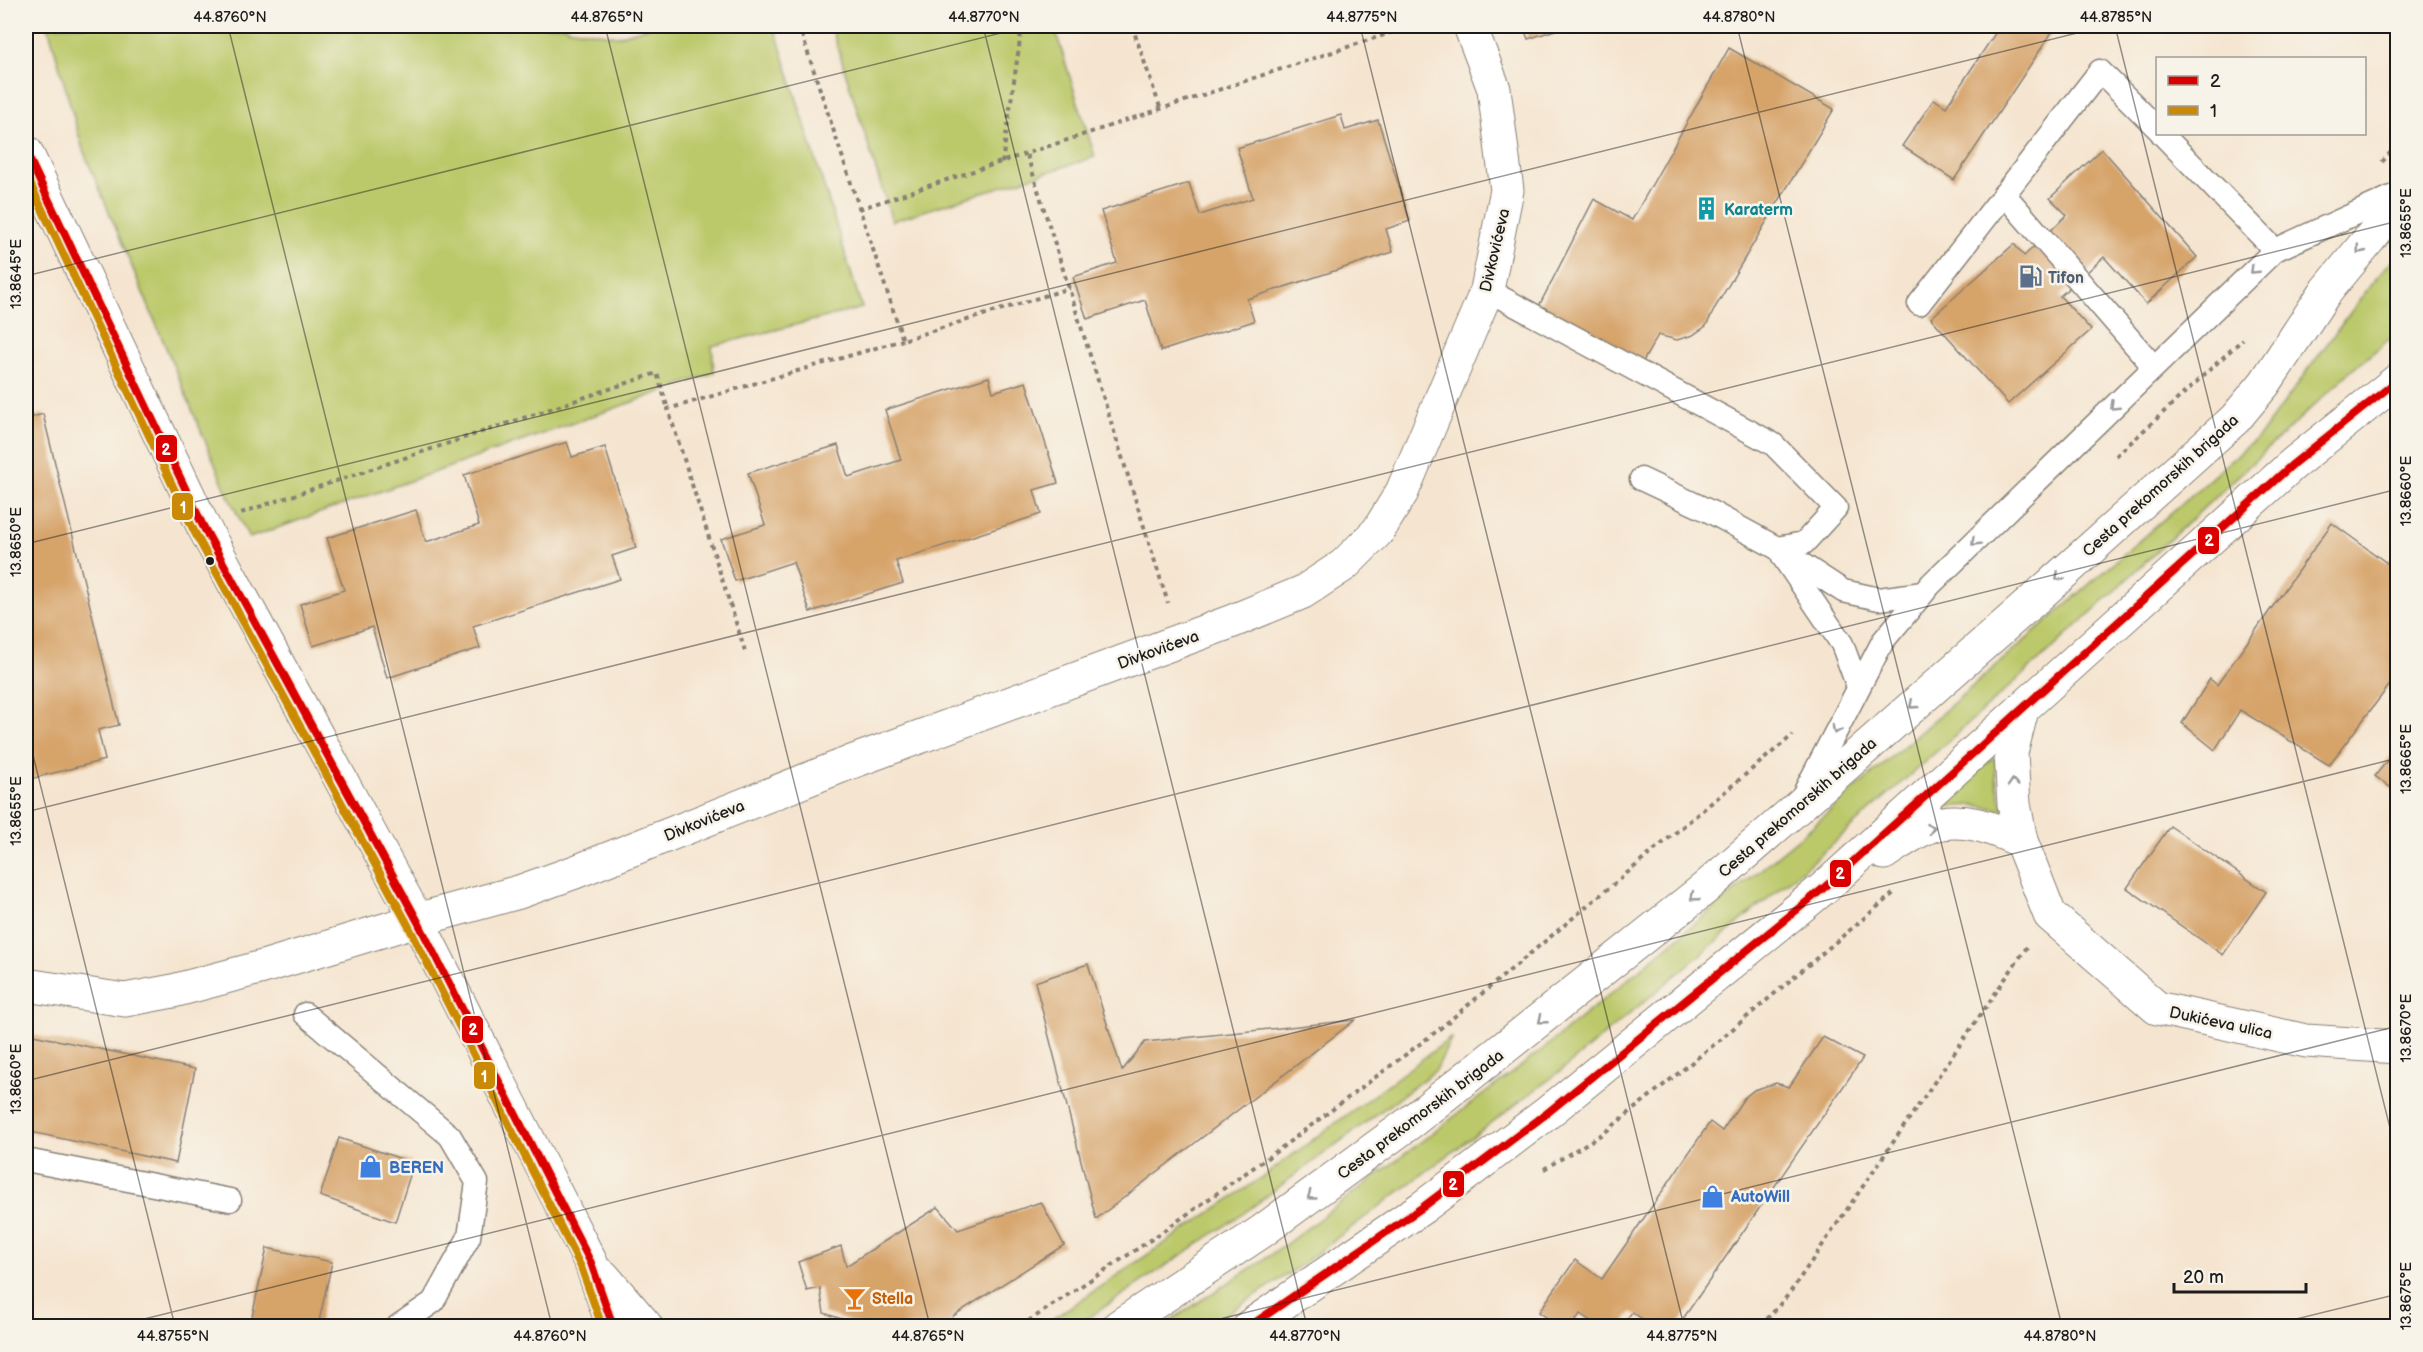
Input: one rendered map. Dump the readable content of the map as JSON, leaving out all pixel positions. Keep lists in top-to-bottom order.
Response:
{
  "streets": {
    "street": ["Divkovićeva", "Cesta prekomorskih brigada", "Dukićeva ulica"]
  },
  "places": {
    "building": ["Karaterm"],
    "fuel station": ["Tifon"],
    "shop": ["BEREN", "AutoWill"],
    "bar": ["Stella"]
  },
  "lines": ["transit line 2", "transit line 1"],
  "legend": ["2", "1"],
  "scale_bar": "20 m",
  "coordinates": [
    "44.8760°N",
    "44.8765°N",
    "44.8770°N",
    "44.8775°N",
    "44.8780°N",
    "44.8785°N",
    "13.8655°E",
    "13.8645°E",
    "13.8660°E",
    "13.8650°E",
    "13.8665°E",
    "13.8670°E",
    "13.8675°E",
    "44.8755°N"
  ]
}
